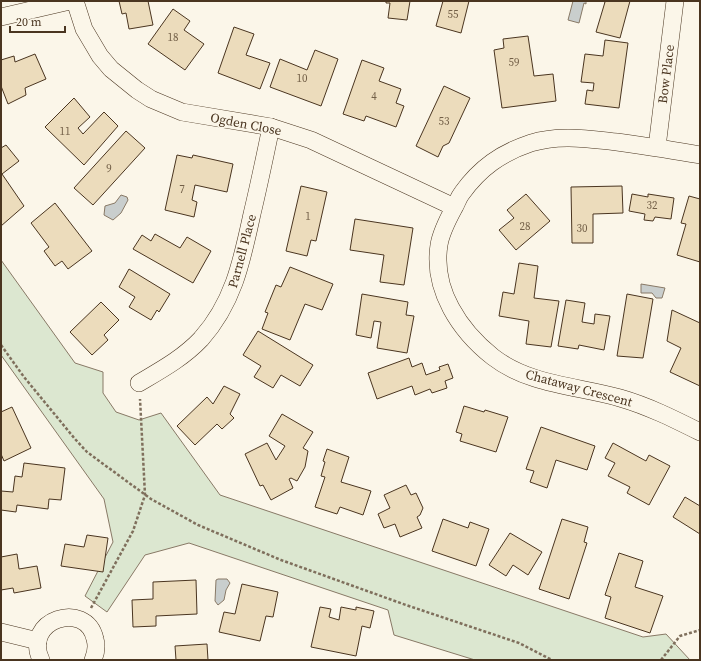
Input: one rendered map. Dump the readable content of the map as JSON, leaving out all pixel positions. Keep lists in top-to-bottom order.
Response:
{
  "streets": {
    "street": [
      "Bow Place",
      "Ogden Close",
      "Parnell Place",
      "Chataway Crescent"
    ]
  },
  "crossings": [
    ["Bow Place", "Chataway Crescent"],
    ["Ogden Close", "Parnell Place"],
    ["Ogden Close", "Chataway Crescent"]
  ],
  "house_numbers": [
    "55",
    "18",
    "59",
    "10",
    "4",
    "53",
    "11",
    "9",
    "7",
    "32",
    "1",
    "28",
    "30"
  ],
  "scale_bar": "20 m"
}
